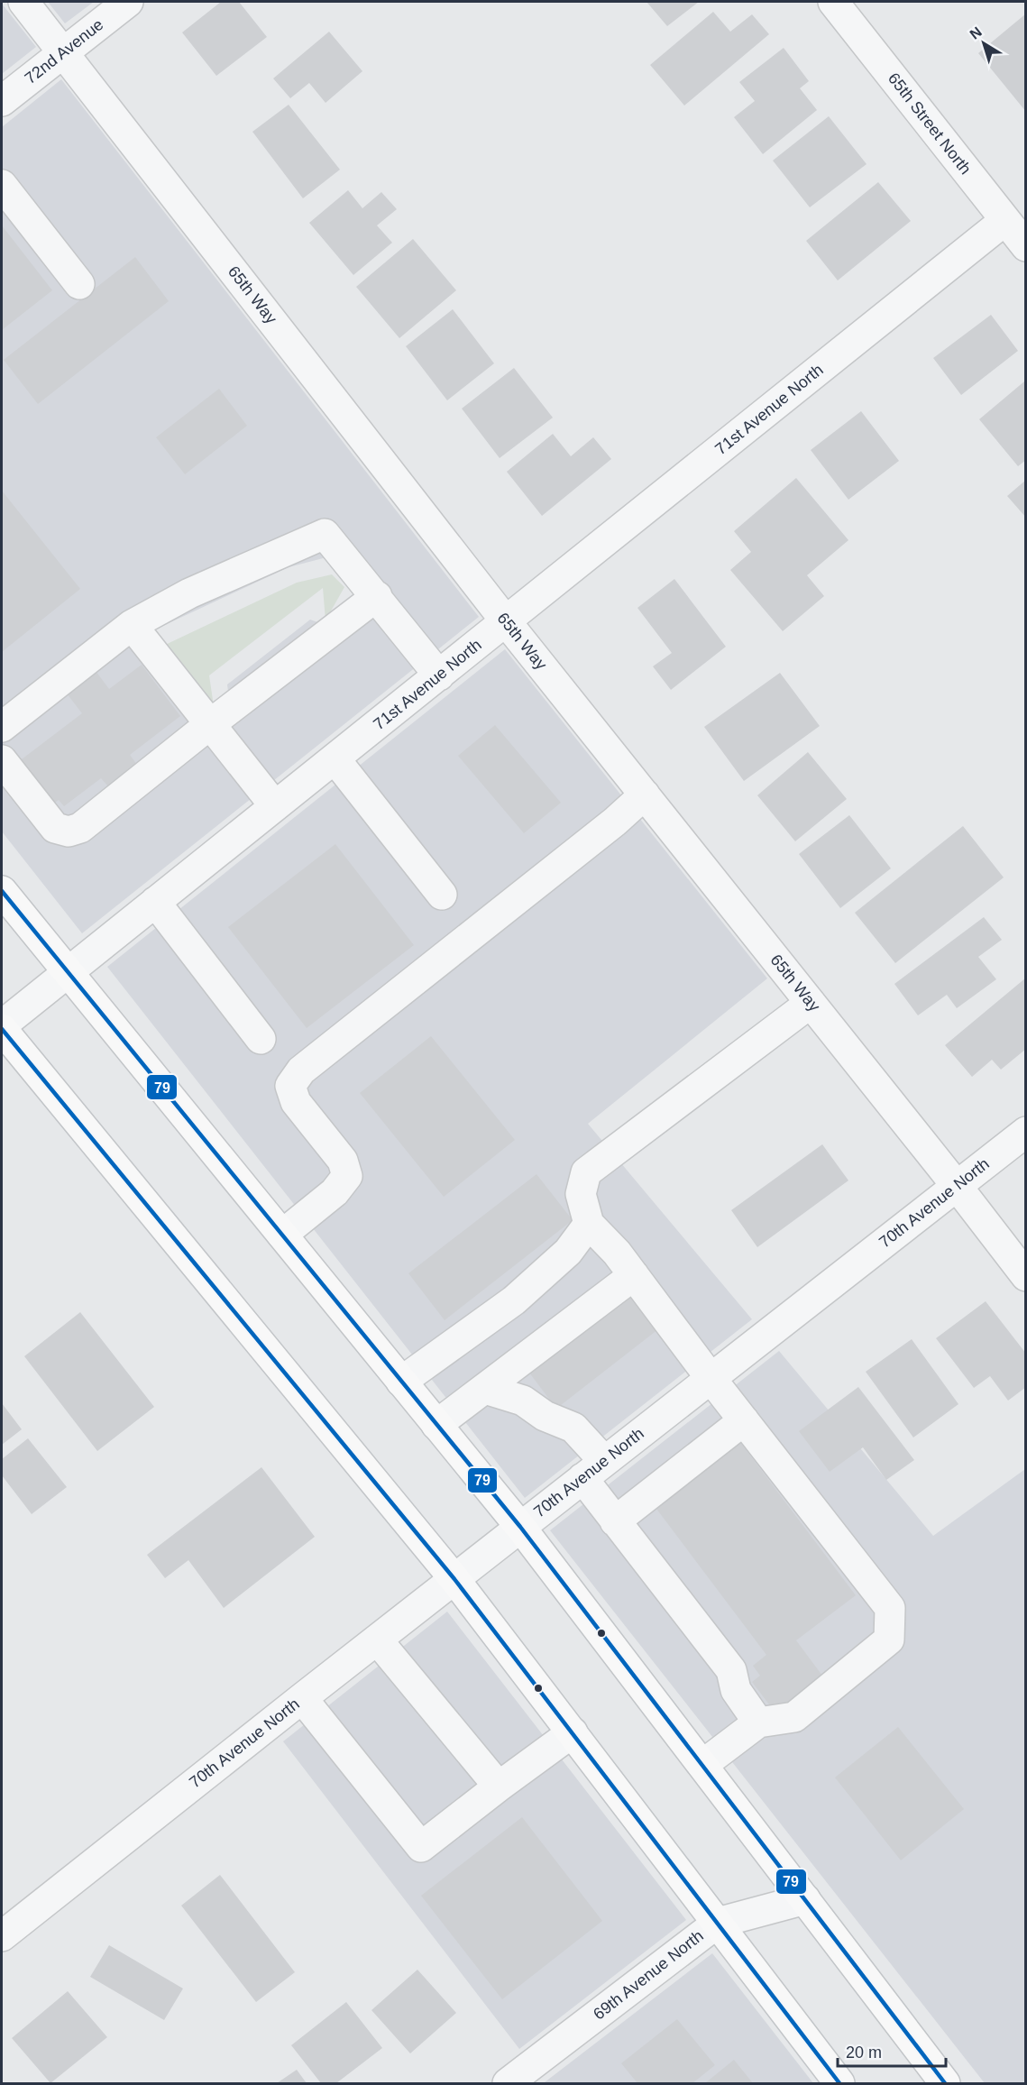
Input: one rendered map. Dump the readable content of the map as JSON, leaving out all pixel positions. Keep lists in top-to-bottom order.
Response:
{
  "streets": {
    "street": [
      "72nd Avenue",
      "65th Street North",
      "65th Way",
      "71st Avenue North",
      "70th Avenue North",
      "69th Avenue North"
    ]
  },
  "crossings": [
    ["72nd Avenue", "65th Way"],
    ["65th Street North", "71st Avenue North"],
    ["65th Way", "71st Avenue North"],
    ["65th Way", "70th Avenue North"]
  ],
  "lines": ["transit line 79"],
  "scale_bar": "20 m",
  "north": "top left"
}
